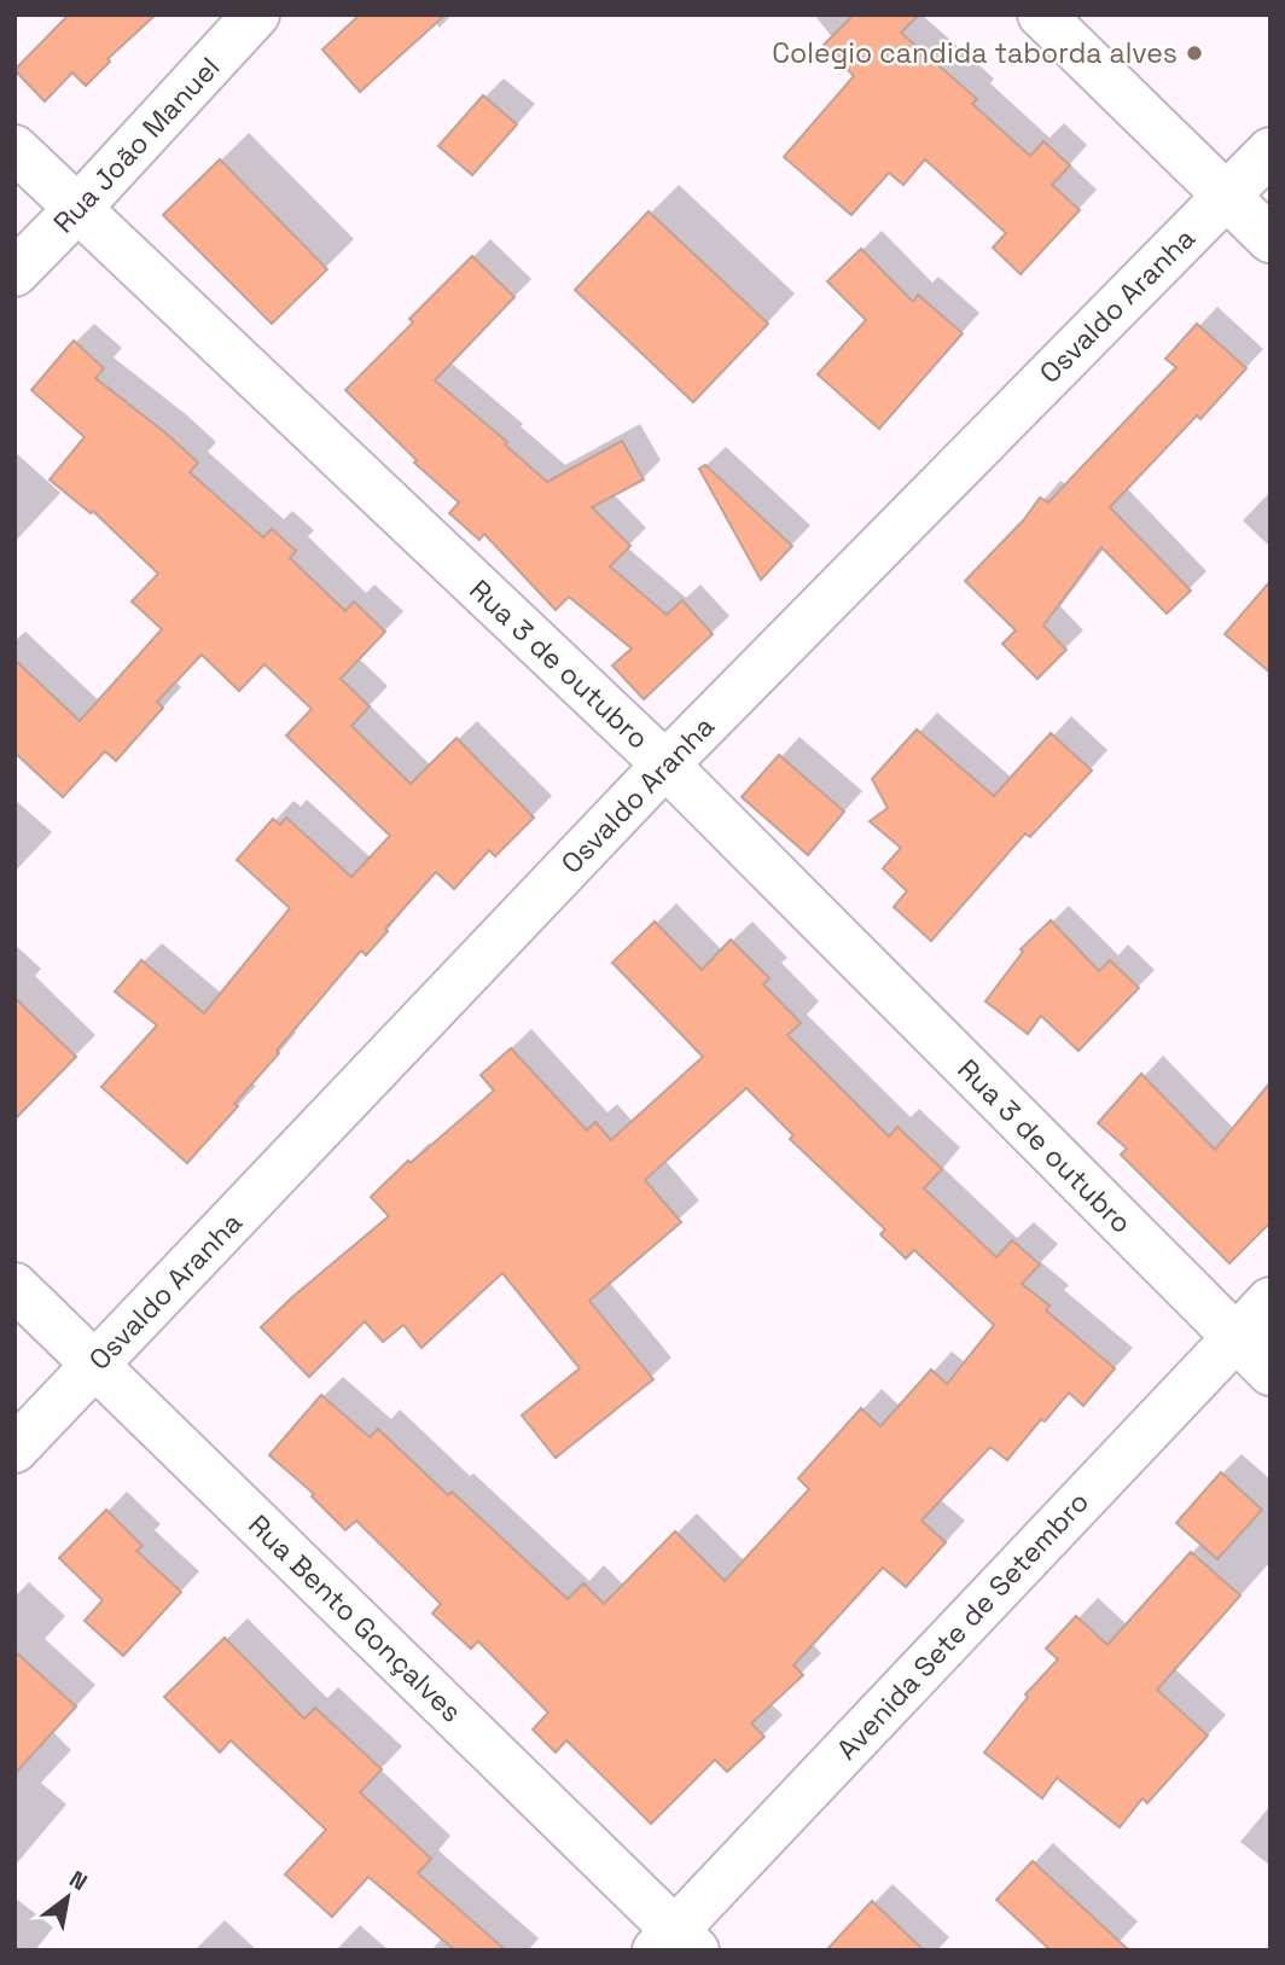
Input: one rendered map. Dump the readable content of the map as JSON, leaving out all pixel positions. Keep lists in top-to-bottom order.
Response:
{
  "streets": {
    "street": [
      "Rua João Manuel",
      "Osvaldo Aranha",
      "Rua 3 de outubro",
      "Rua Bento Gonçalves",
      "Avenida Sete de Setembro"
    ]
  },
  "crossings": [
    ["Rua João Manuel", "Rua 3 de outubro"],
    ["Osvaldo Aranha", "Rua 3 de outubro"],
    ["Osvaldo Aranha", "Rua Bento Gonçalves"],
    ["Rua 3 de outubro", "Avenida Sete de Setembro"],
    ["Rua Bento Gonçalves", "Avenida Sete de Setembro"]
  ],
  "places": ["Colegio candida taborda alves"],
  "north": "top right"
}
